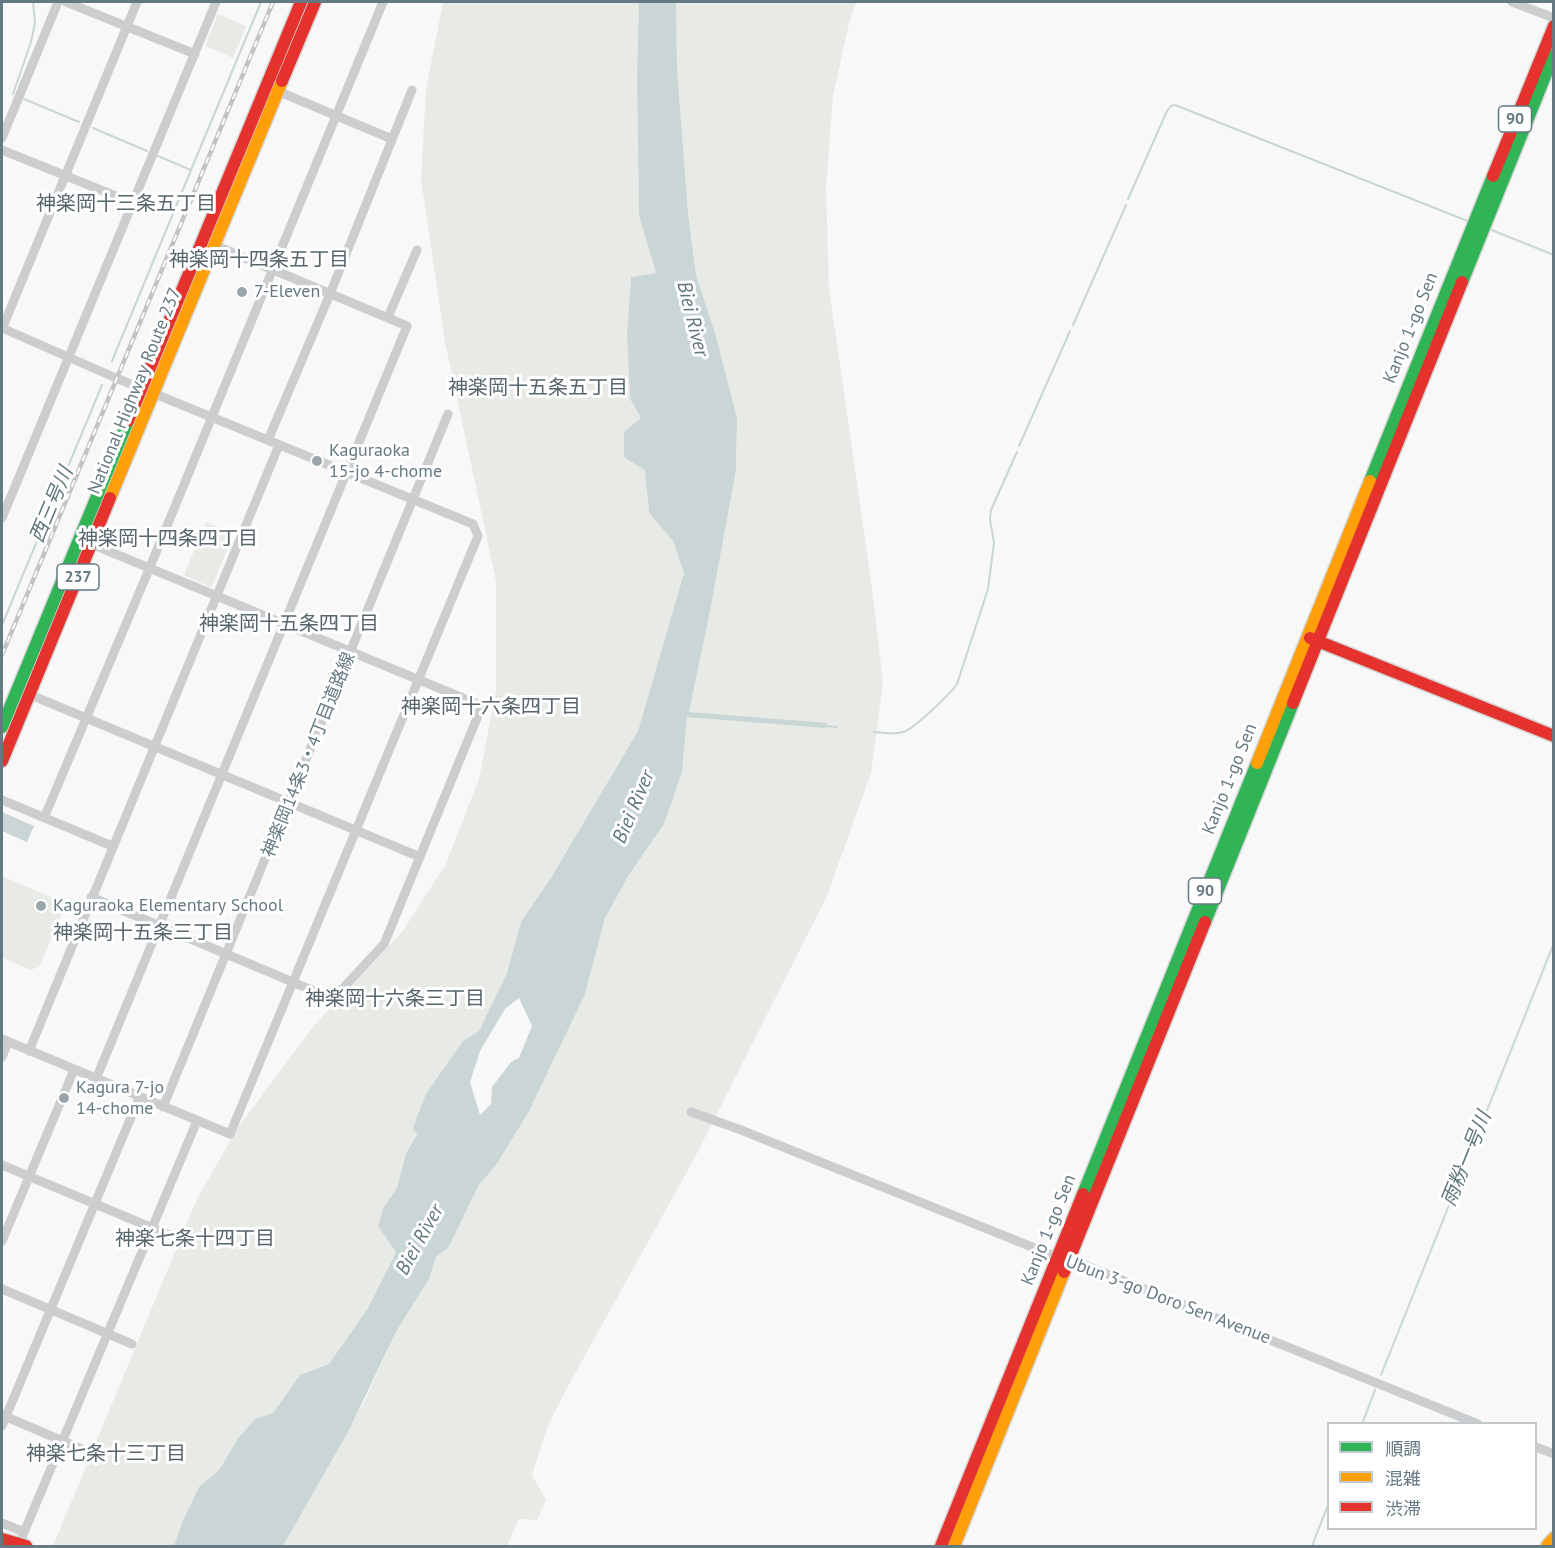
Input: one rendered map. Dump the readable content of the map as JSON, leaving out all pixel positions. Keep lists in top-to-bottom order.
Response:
{
  "streets": {
    "main road": [
      "90",
      "Kanjo 1-go Sen",
      "National Highway Route 237",
      "237"
    ],
    "street": ["神楽岡14条3・4丁目道路線", "Ubun 3-go Doro Sen Avenue"]
  },
  "crossings": [
    ["Kanjo 1-go Sen", "Ubun 3-go Doro Sen Avenue"]
  ],
  "districts": [
    "神楽岡十三条五丁目",
    "神楽岡十四条五丁目",
    "神楽岡十五条五丁目",
    "神楽岡十四条四丁目",
    "神楽岡十五条四丁目",
    "神楽岡十六条四丁目",
    "神楽岡十五条三丁目",
    "神楽岡十六条三丁目",
    "神楽七条十四丁目",
    "神楽七条十三丁目"
  ],
  "water": ["Biei River", "西三号川", "雨粉一号川"],
  "places": [
    "7-Eleven",
    "Kaguraoka 15-jo 4-chome",
    "Kaguraoka Elementary School",
    "Kagura 7-jo 14-chome"
  ],
  "legend": ["順調", "混雑", "渋滞"]
}
